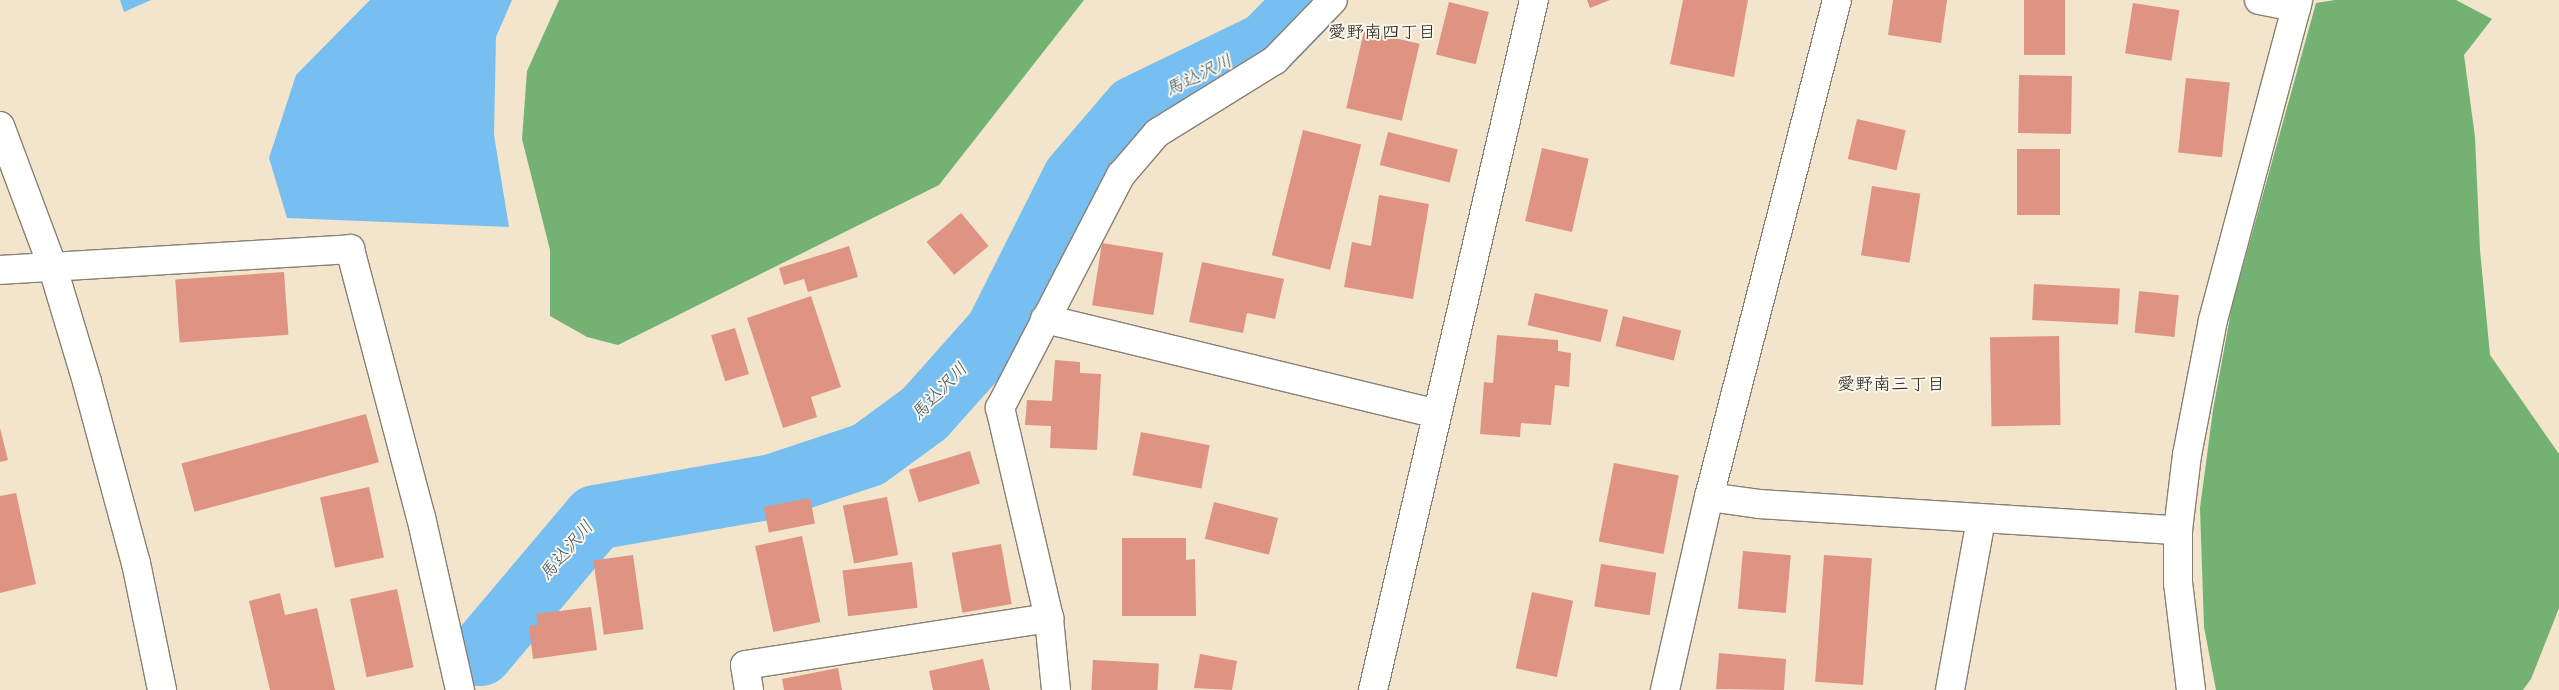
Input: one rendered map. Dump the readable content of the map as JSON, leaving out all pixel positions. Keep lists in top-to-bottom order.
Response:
{
  "districts": ["愛野南四丁目", "愛野南三丁目"],
  "water": ["馬込沢川"]
}
